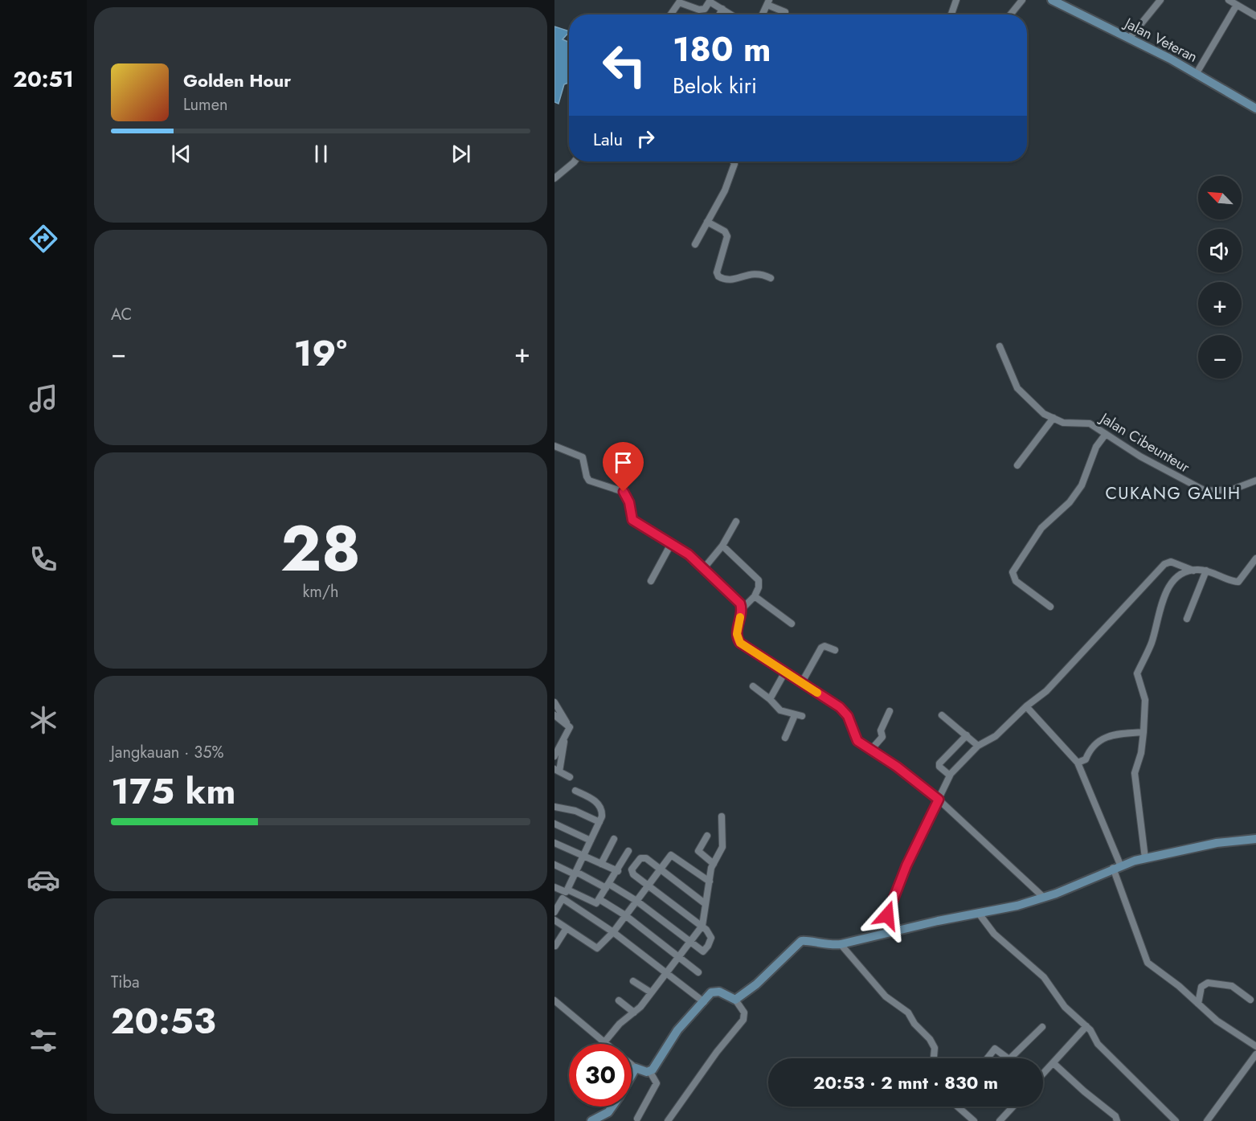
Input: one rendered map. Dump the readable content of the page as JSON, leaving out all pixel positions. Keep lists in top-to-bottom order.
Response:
{
  "streets": {
    "street": ["Jalan Veteran", "Jalan Cibeunteur"]
  },
  "districts": ["CUKANG GALIH"],
  "north": "top left",
  "page": {
    "tabs": "20:51",
    "turn": ["180 m", "Belok kiri"],
    "song": ["Golden Hour", "Lumen"],
    "then": "Lalu",
    "map_buttons": ["+", "−"],
    "tile": [
      "AC",
      ["28", "km/h"],
      ["Jangkauan · 35%", "175 km"],
      ["Tiba", "20:53"]
    ],
    "heat": ["−", "19°", "+"],
    "limit": "30",
    "trip": "20:53 · 2 mnt · 830 m"
  }
}
